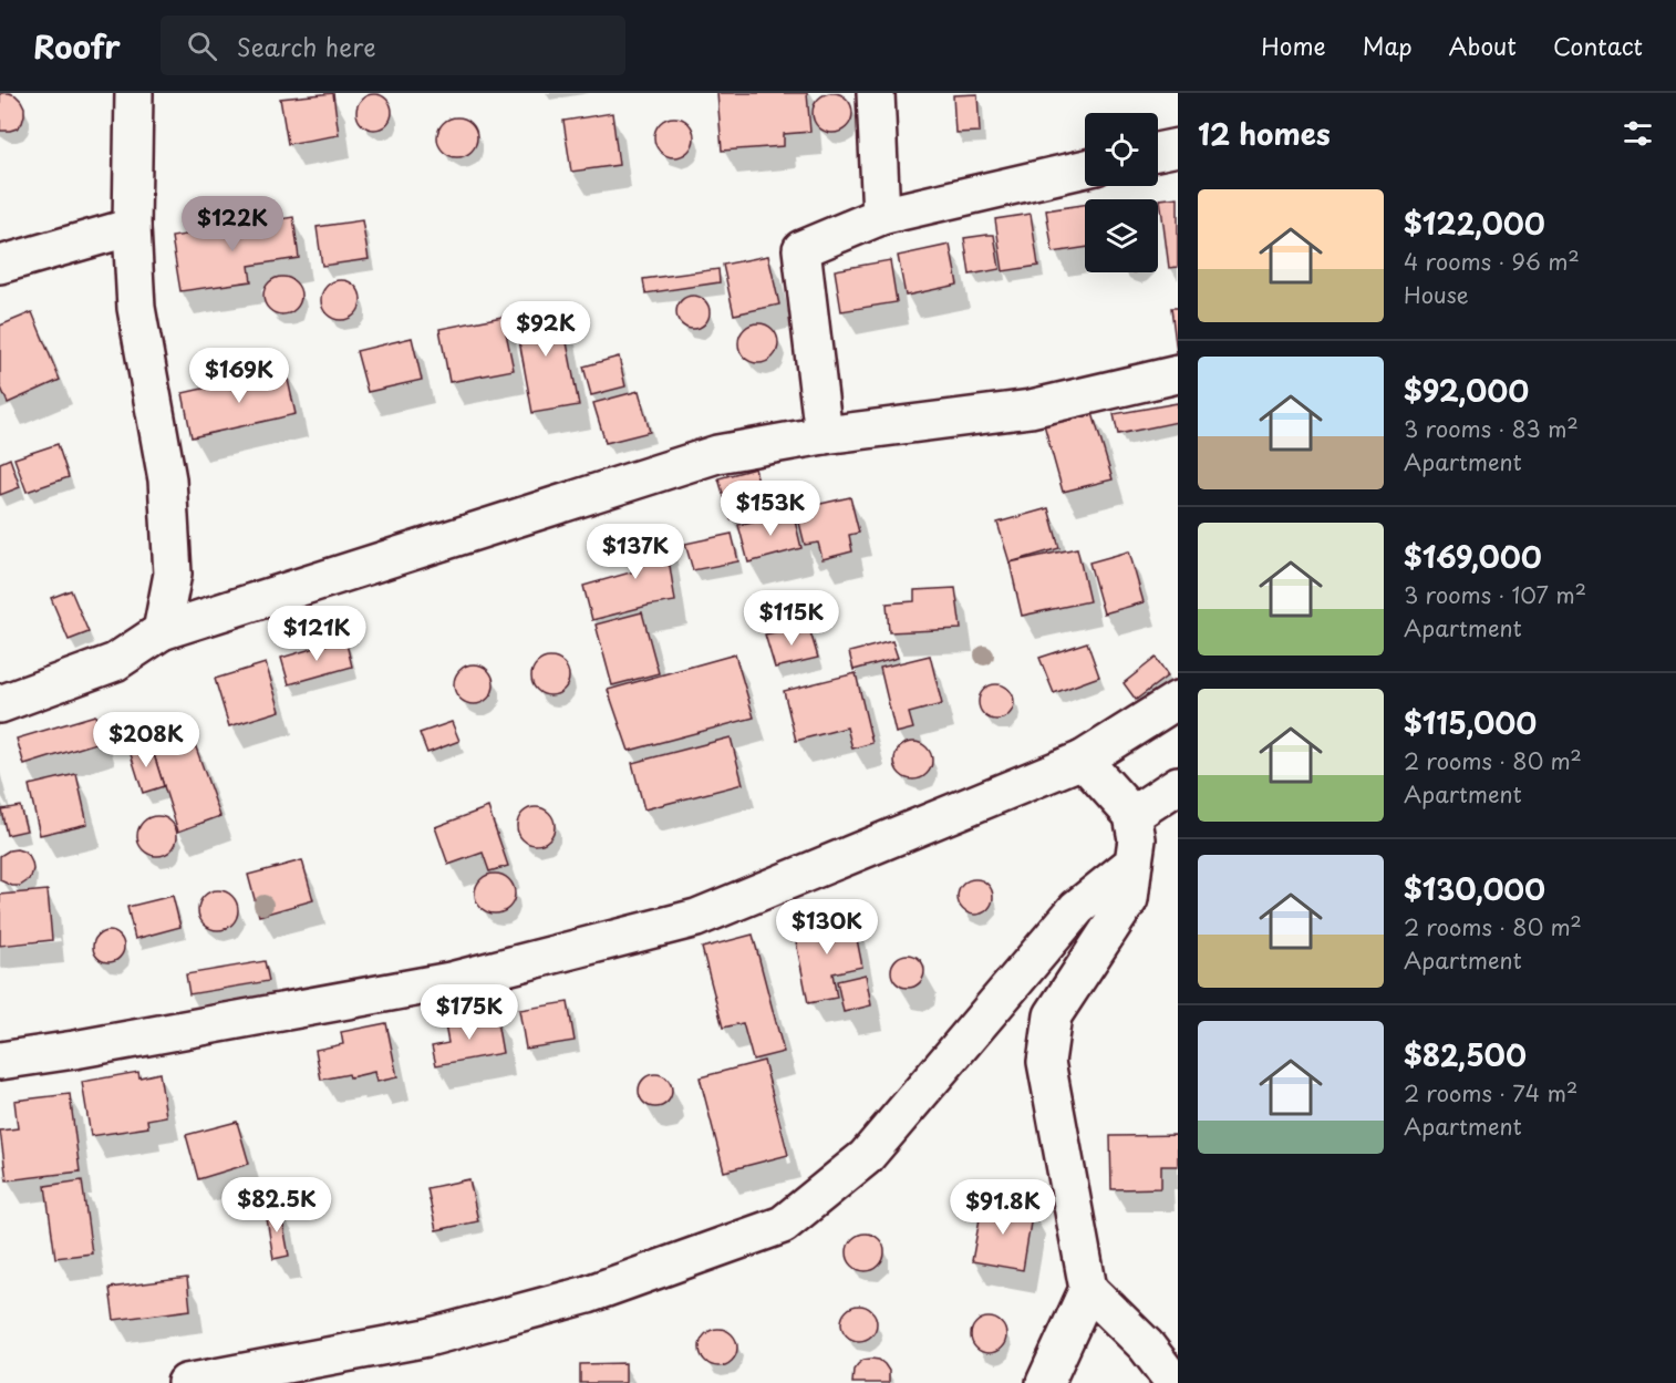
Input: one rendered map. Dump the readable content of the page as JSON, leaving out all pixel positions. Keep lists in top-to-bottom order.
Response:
{
  "page": {
    "header": "Roofr",
    "search": "Search here",
    "nav": [
      "Home",
      "Map",
      "About",
      "Contact"
    ],
    "heading": "12 homes",
    "list": [
      {
        "name": "$122,000",
        "note": "4 rooms · 96 m² · House"
      },
      {
        "name": "$92,000",
        "note": "3 rooms · 83 m² · Apartment"
      },
      {
        "name": "$169,000",
        "note": "3 rooms · 107 m² · Apartment"
      },
      {
        "name": "$115,000",
        "note": "2 rooms · 80 m² · Apartment"
      },
      {
        "name": "$130,000",
        "note": "2 rooms · 80 m² · Apartment"
      },
      {
        "name": "$82,500",
        "note": "2 rooms · 74 m² · Apartment"
      }
    ],
    "price": [
      "$122K",
      "$92K",
      "$169K",
      "$153K",
      "$137K",
      "$115K",
      "$121K",
      "$208K",
      "$130K",
      "$175K",
      "$82.5K",
      "$91.8K"
    ]
  }
}
